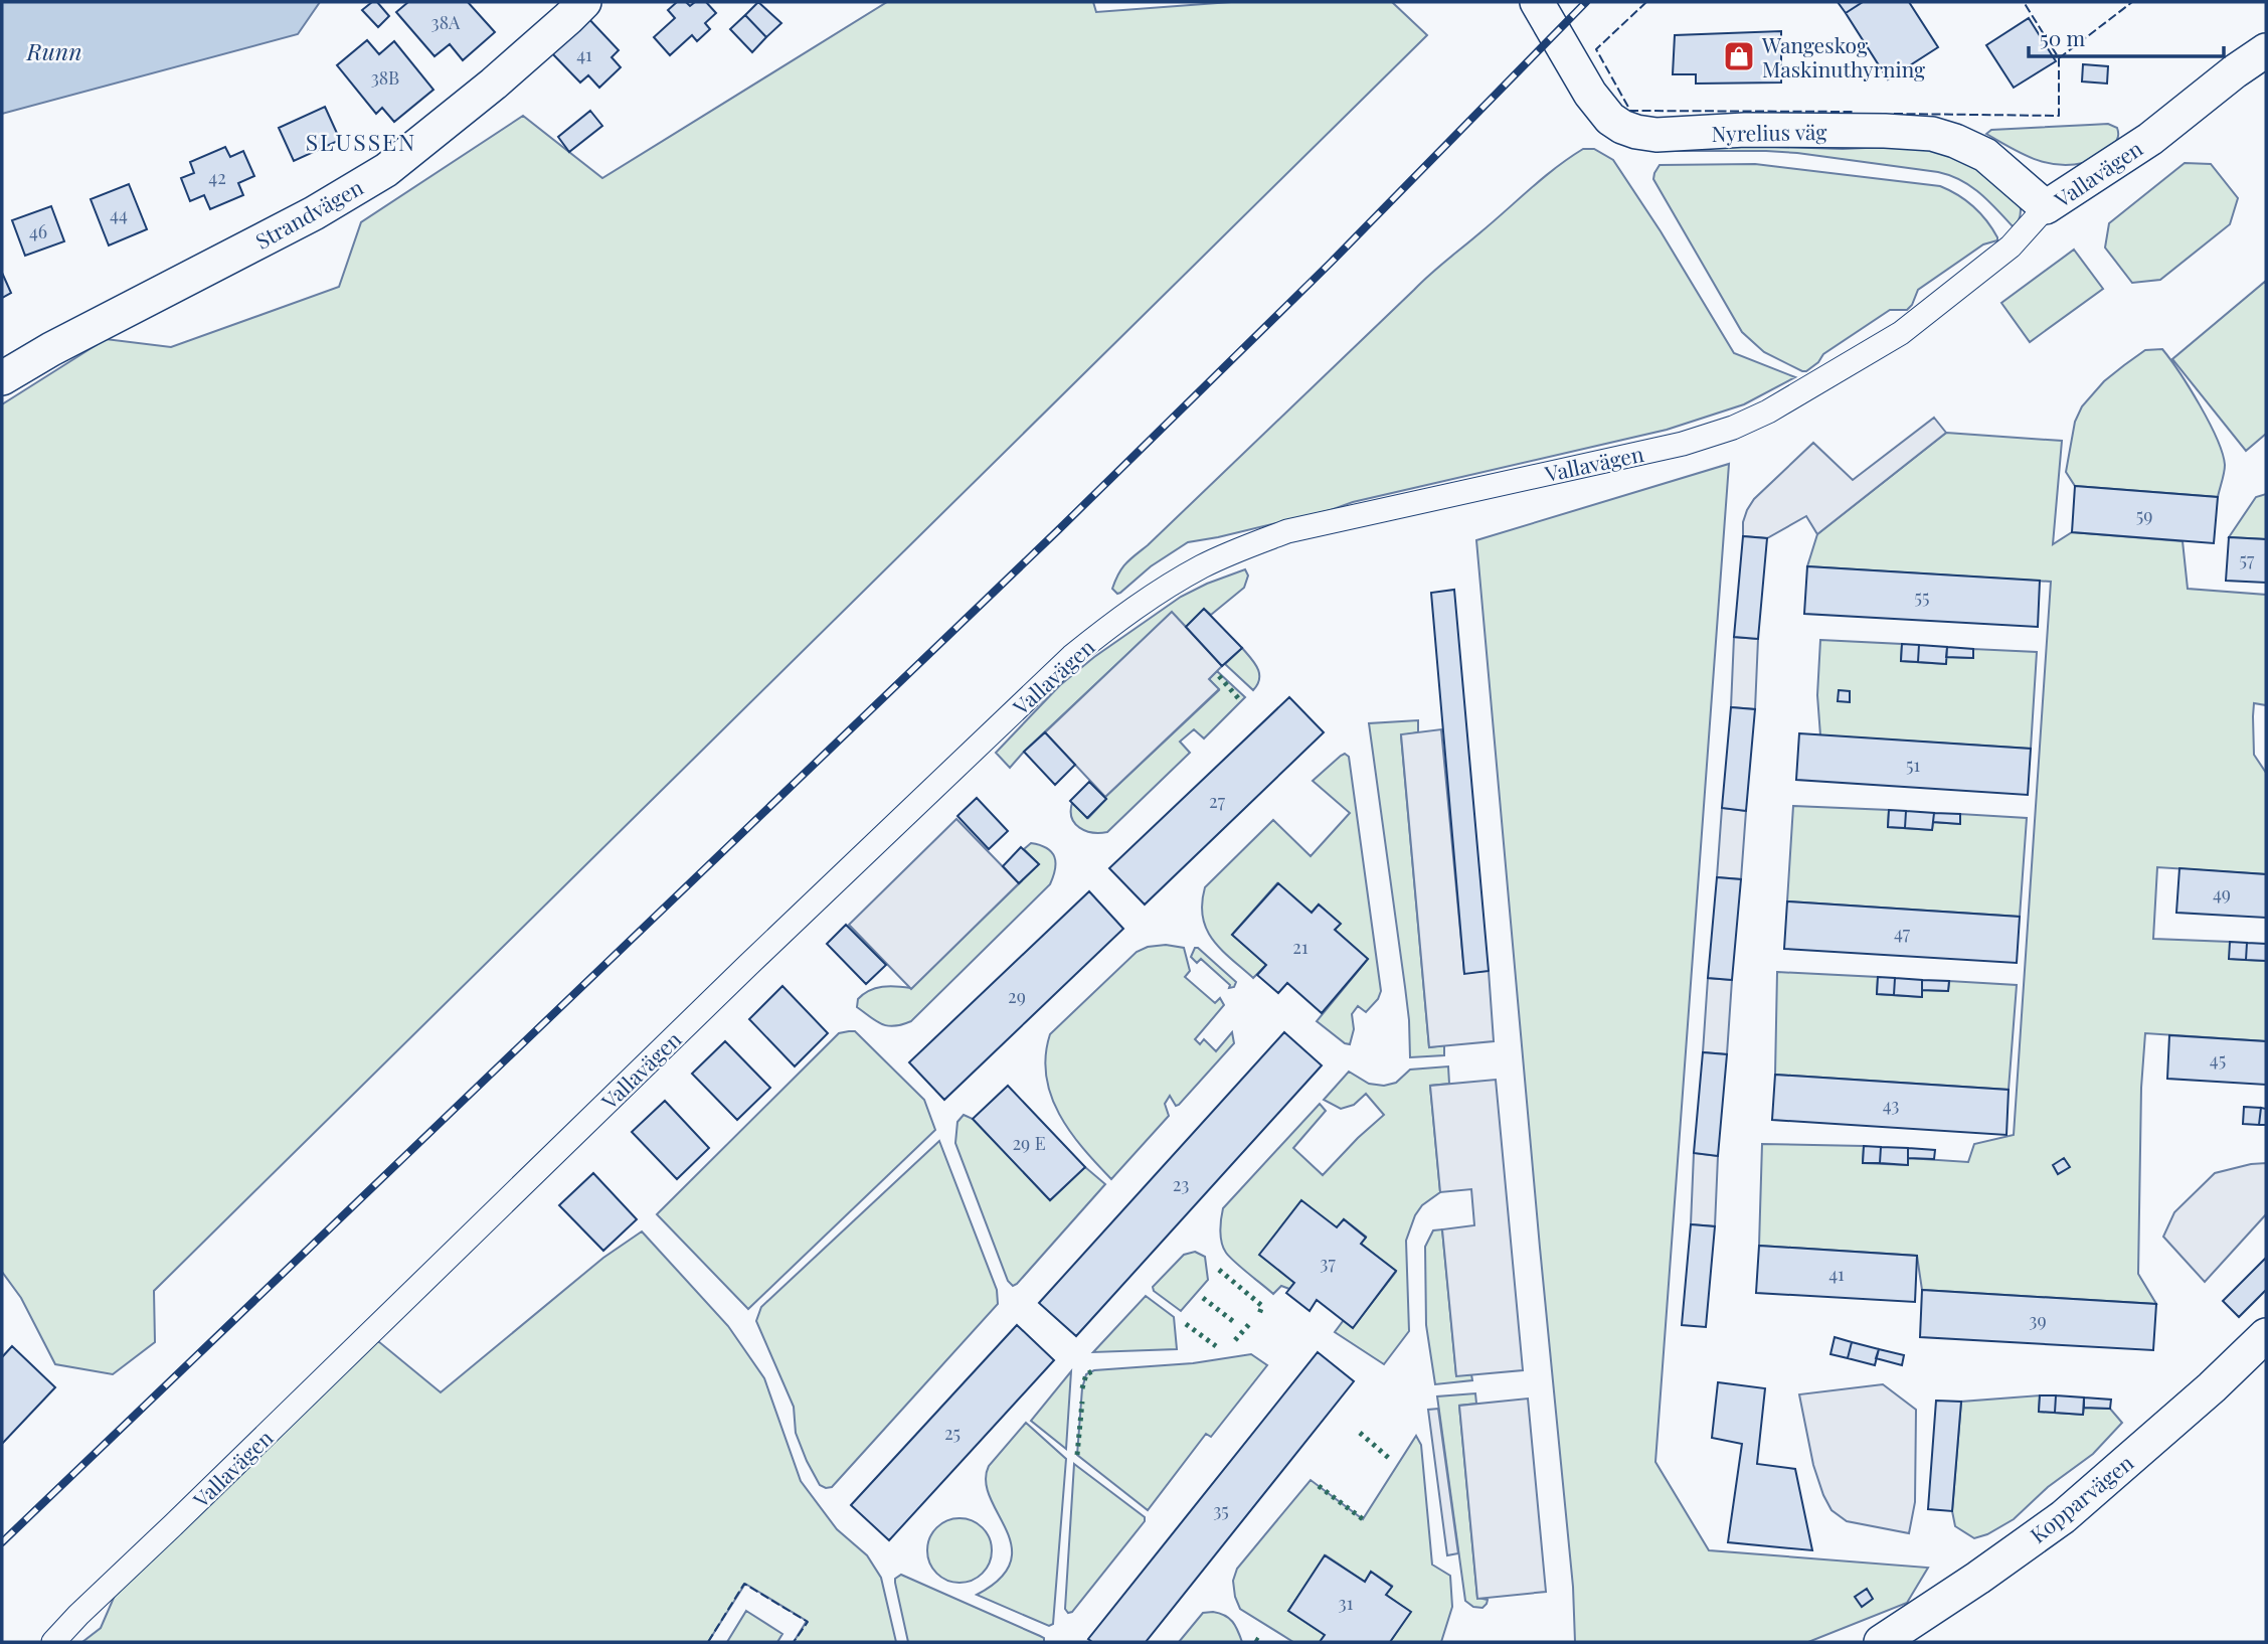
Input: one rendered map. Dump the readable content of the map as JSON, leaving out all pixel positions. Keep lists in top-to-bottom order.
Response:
{
  "streets": {
    "street": [
      "Nyrelius väg",
      "Vallavägen",
      "Strandvägen",
      "Kopparvägen"
    ]
  },
  "crossings": [
    ["Nyrelius väg", "Vallavägen"]
  ],
  "districts": ["SLUSSEN"],
  "water": ["Runn"],
  "places": {
    "shop": ["Wangeskog Maskinuthyrning"]
  },
  "house_numbers": [
    "38A",
    "41",
    "38B",
    "42",
    "44",
    "46",
    "59",
    "57",
    "55",
    "51",
    "27",
    "49",
    "47",
    "21",
    "29",
    "45",
    "43",
    "29 E",
    "23",
    "37",
    "41",
    "39",
    "25",
    "35",
    "31"
  ],
  "scale_bar": "50 m"
}
